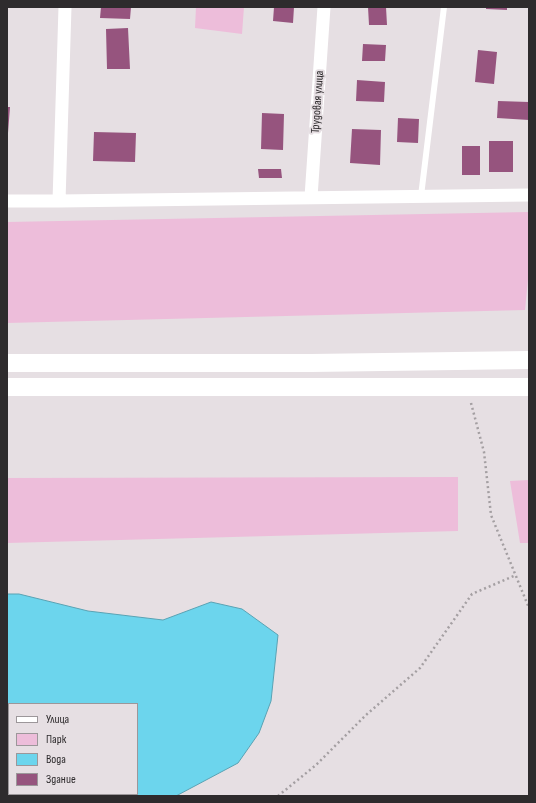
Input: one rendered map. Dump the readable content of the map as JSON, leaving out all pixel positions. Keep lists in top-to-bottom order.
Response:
{
  "streets": {
    "street": ["Трудовая улица"]
  },
  "legend": [
    "Улица",
    "Парк",
    "Вода",
    "Здание"
  ]
}
